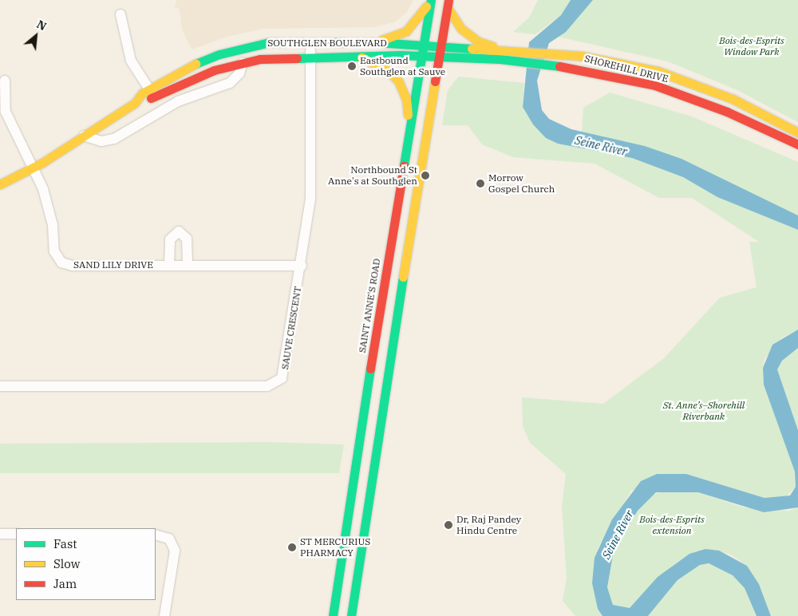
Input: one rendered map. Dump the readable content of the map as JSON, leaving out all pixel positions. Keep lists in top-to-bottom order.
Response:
{
  "streets": {
    "street": [
      "SOUTHGLEN BOULEVARD",
      "SHOREHILL DRIVE",
      "SAND LILY DRIVE",
      "SAINT ANNE'S ROAD",
      "SAUVE CRESCENT"
    ]
  },
  "crossings": [
    ["SOUTHGLEN BOULEVARD", "SHOREHILL DRIVE"],
    ["SOUTHGLEN BOULEVARD", "SAND LILY DRIVE"],
    ["SOUTHGLEN BOULEVARD", "SAINT ANNE'S ROAD"],
    ["SOUTHGLEN BOULEVARD", "SAUVE CRESCENT"],
    ["SAND LILY DRIVE", "SAUVE CRESCENT"]
  ],
  "water": ["Seine River"],
  "parks": ["Bois-des-Esprits Window Park", "St. Anne’s–Shorehill Riverbank", "Bois-des-Esprits extension"],
  "places": [
    "Eastbound Southglen at Sauve",
    "Northbound St Anne's at Southglen",
    "Morrow Gospel Church",
    "Dr, Raj Pandey Hindu Centre",
    "ST MERCURIUS PHARMACY"
  ],
  "legend": ["Fast", "Slow", "Jam"],
  "north": "top right"
}
